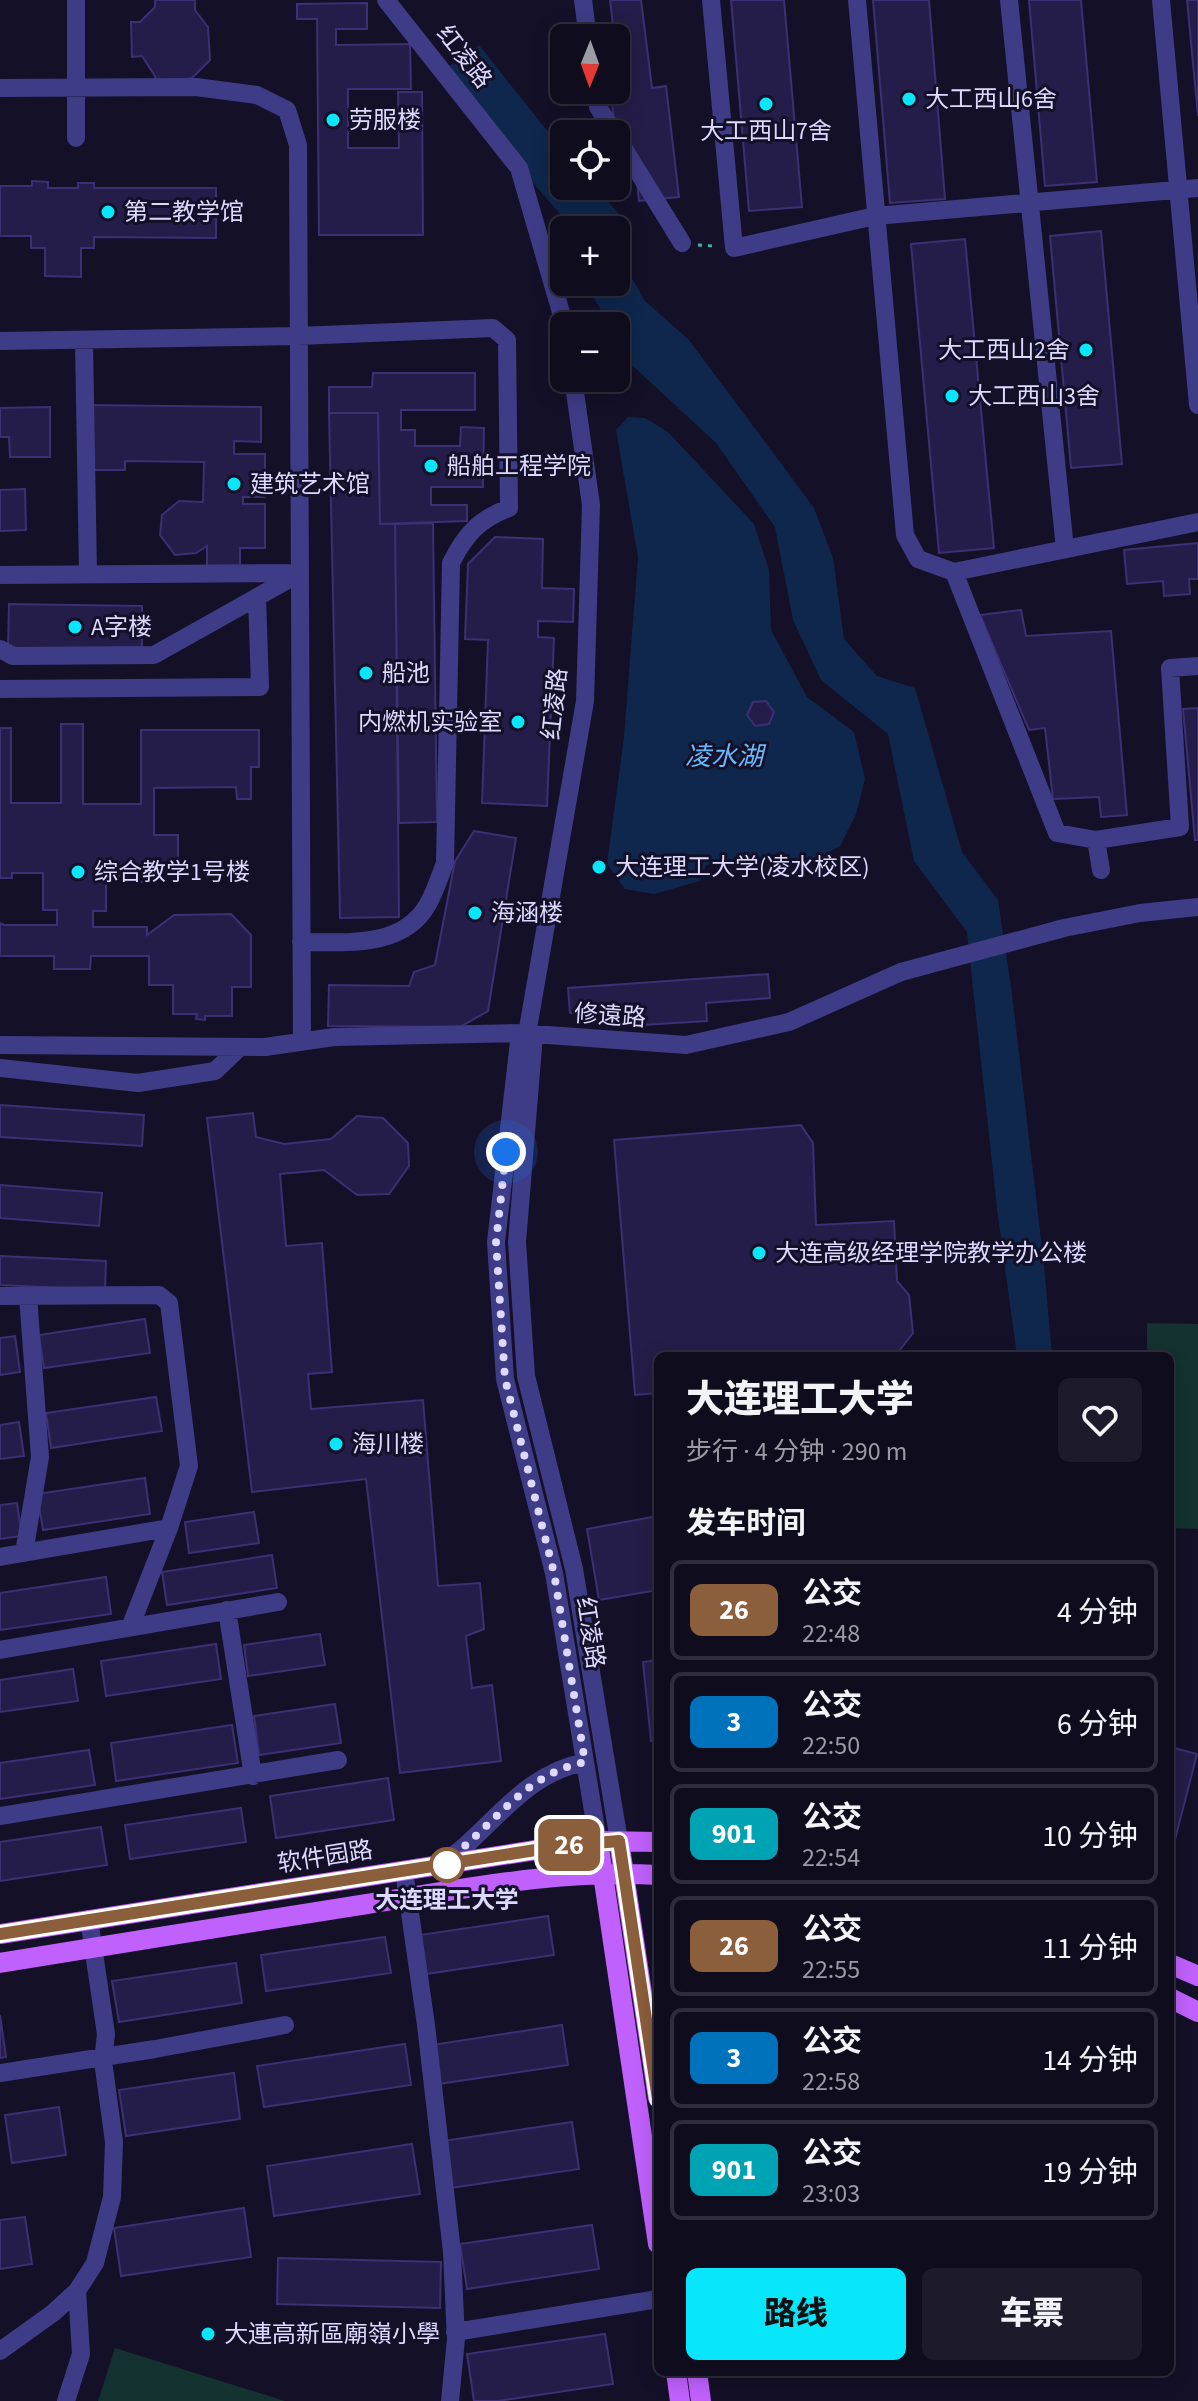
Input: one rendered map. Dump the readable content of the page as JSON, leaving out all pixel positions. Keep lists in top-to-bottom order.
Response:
{
  "streets": {
    "main road": ["红凌路", "软件园路"],
    "street": ["修遠路"]
  },
  "crossings": [
    ["红凌路", "修遠路"],
    ["红凌路", "软件园路"]
  ],
  "water": ["凌水湖"],
  "places": [
    "大工西山6舍",
    "大工西山7舍",
    "劳服楼",
    "第二教学馆",
    "大工西山2舍",
    "大工西山3舍",
    "船舶工程学院",
    "建筑艺术馆",
    "A字楼",
    "船池",
    "内燃机实验室",
    "大连理工大学(凌水校区)",
    "综合教学1号楼",
    "海涵楼",
    "大连高级经理学院教学办公楼",
    "海川楼",
    "大连理工大学",
    "大連高新區廟嶺小學"
  ],
  "lines": ["bus line 26"],
  "north": "bottom",
  "page": {
    "on_map": "26",
    "map_buttons": ["+", "−"],
    "heading": [
      ["大连理工大学", "步行 · 4 分钟 · 290 m"],
      "发车时间"
    ],
    "list": [
      {
        "mark": "26",
        "name": "公交",
        "note": "22:48",
        "value": "4 分钟"
      },
      {
        "mark": "3",
        "name": "公交",
        "note": "22:50",
        "value": "6 分钟"
      },
      {
        "mark": "901",
        "name": "公交",
        "note": "22:54",
        "value": "10 分钟"
      },
      {
        "mark": "26",
        "name": "公交",
        "note": "22:55",
        "value": "11 分钟"
      },
      {
        "mark": "3",
        "name": "公交",
        "note": "22:58",
        "value": "14 分钟"
      },
      {
        "mark": "901",
        "name": "公交",
        "note": "23:03",
        "value": "19 分钟"
      }
    ],
    "buttons": ["路线", "车票"]
  }
}
